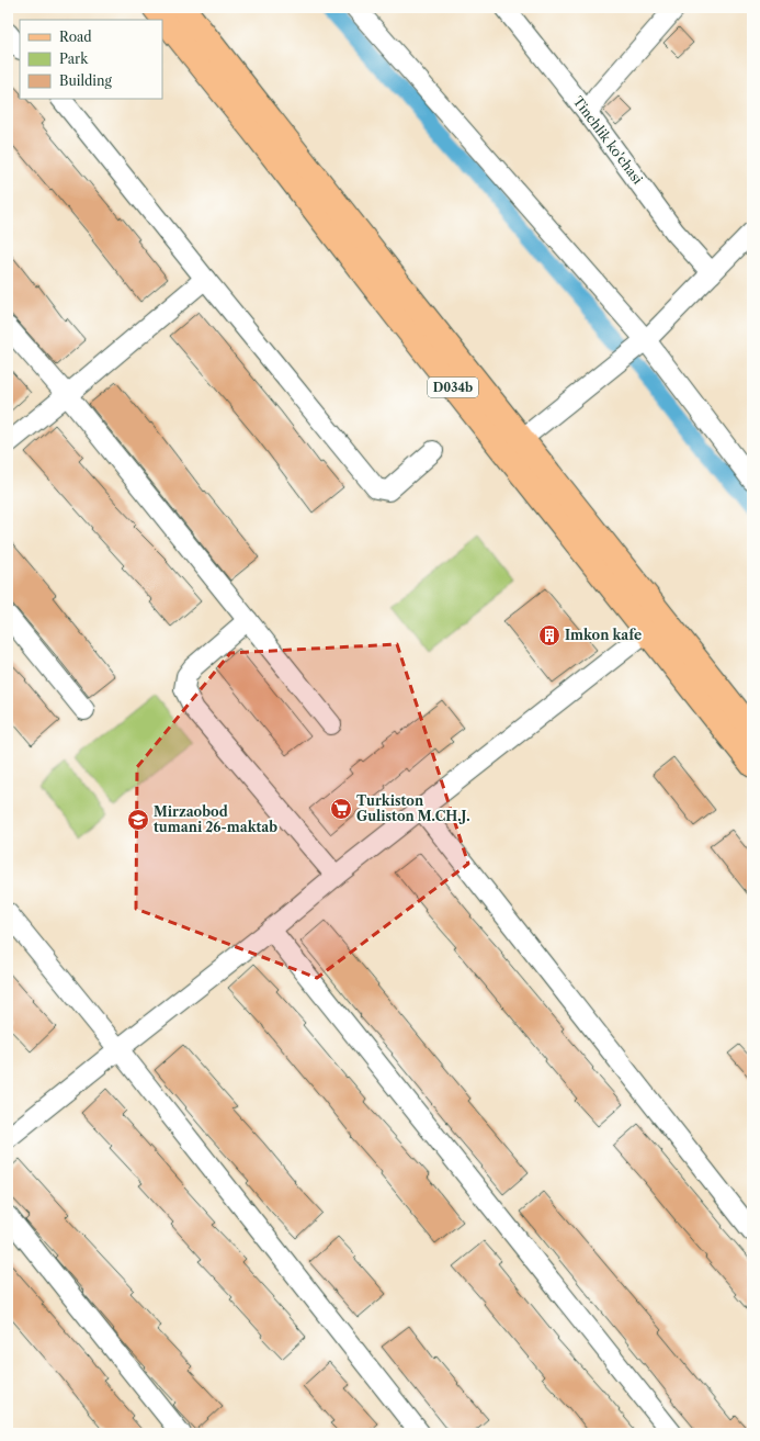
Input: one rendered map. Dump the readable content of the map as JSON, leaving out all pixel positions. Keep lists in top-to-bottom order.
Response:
{
  "streets": {
    "main road": ["D034b"],
    "street": ["Tinchlik ko'chasi"]
  },
  "places": {
    "building": ["Imkon kafe"],
    "supermarket": ["Turkiston Guliston M.CH.J."],
    "school or university": ["Mirzaobod tumani 26-maktab"]
  },
  "legend": ["Road", "Park", "Building"]
}
